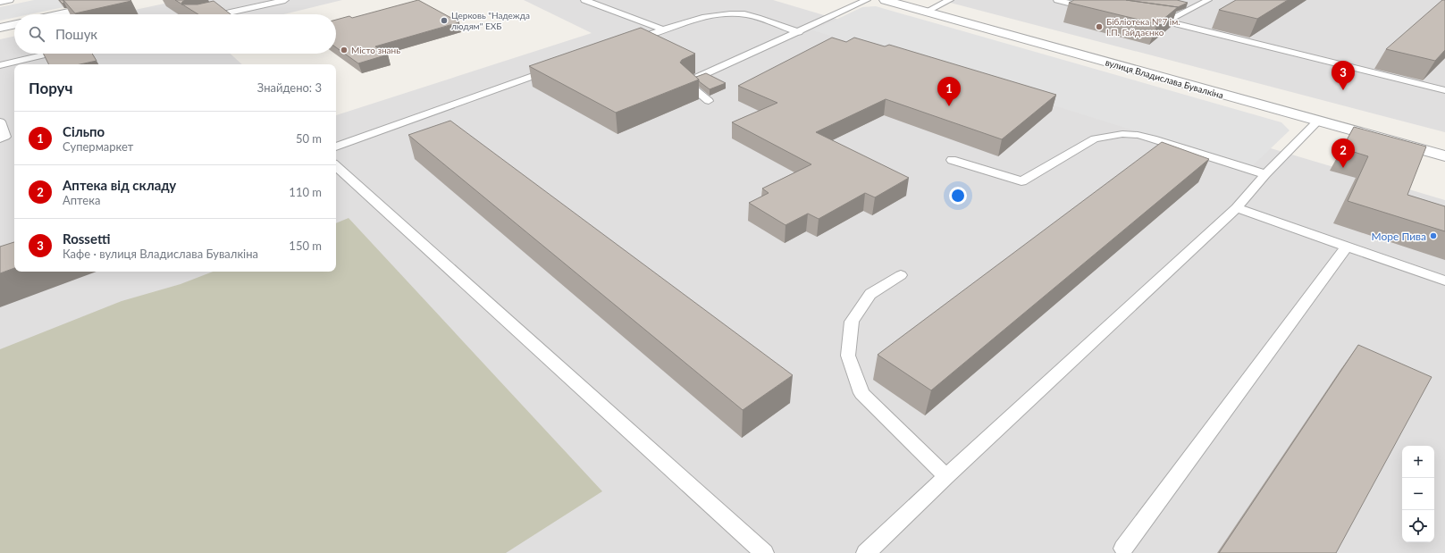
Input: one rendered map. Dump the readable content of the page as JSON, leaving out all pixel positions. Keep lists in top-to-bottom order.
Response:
{
  "streets": {
    "street": ["вулиця Владислава Бувалкіна"]
  },
  "places": [
    "Церковь \"Надежда людям\" ЕХБ",
    "Бібліотека №7 ім. І.П. Гайдаєнко",
    "Місто знань",
    "Море Пива"
  ],
  "page": {
    "search": "Пошук",
    "pins": ["3", "1", "2"],
    "heading": ["Поруч", "Знайдено: 3"],
    "list": [
      {
        "mark": "1",
        "name": "Сільпо",
        "note": "Супермаркет",
        "value": "50 m"
      },
      {
        "mark": "2",
        "name": "Аптека від складу",
        "note": "Аптека",
        "value": "110 m"
      },
      {
        "mark": "3",
        "name": "Rossetti",
        "note": "Кафе · вулиця Владислава Бувалкіна",
        "value": "150 m"
      }
    ],
    "map_buttons": ["+", "−"]
  }
}
